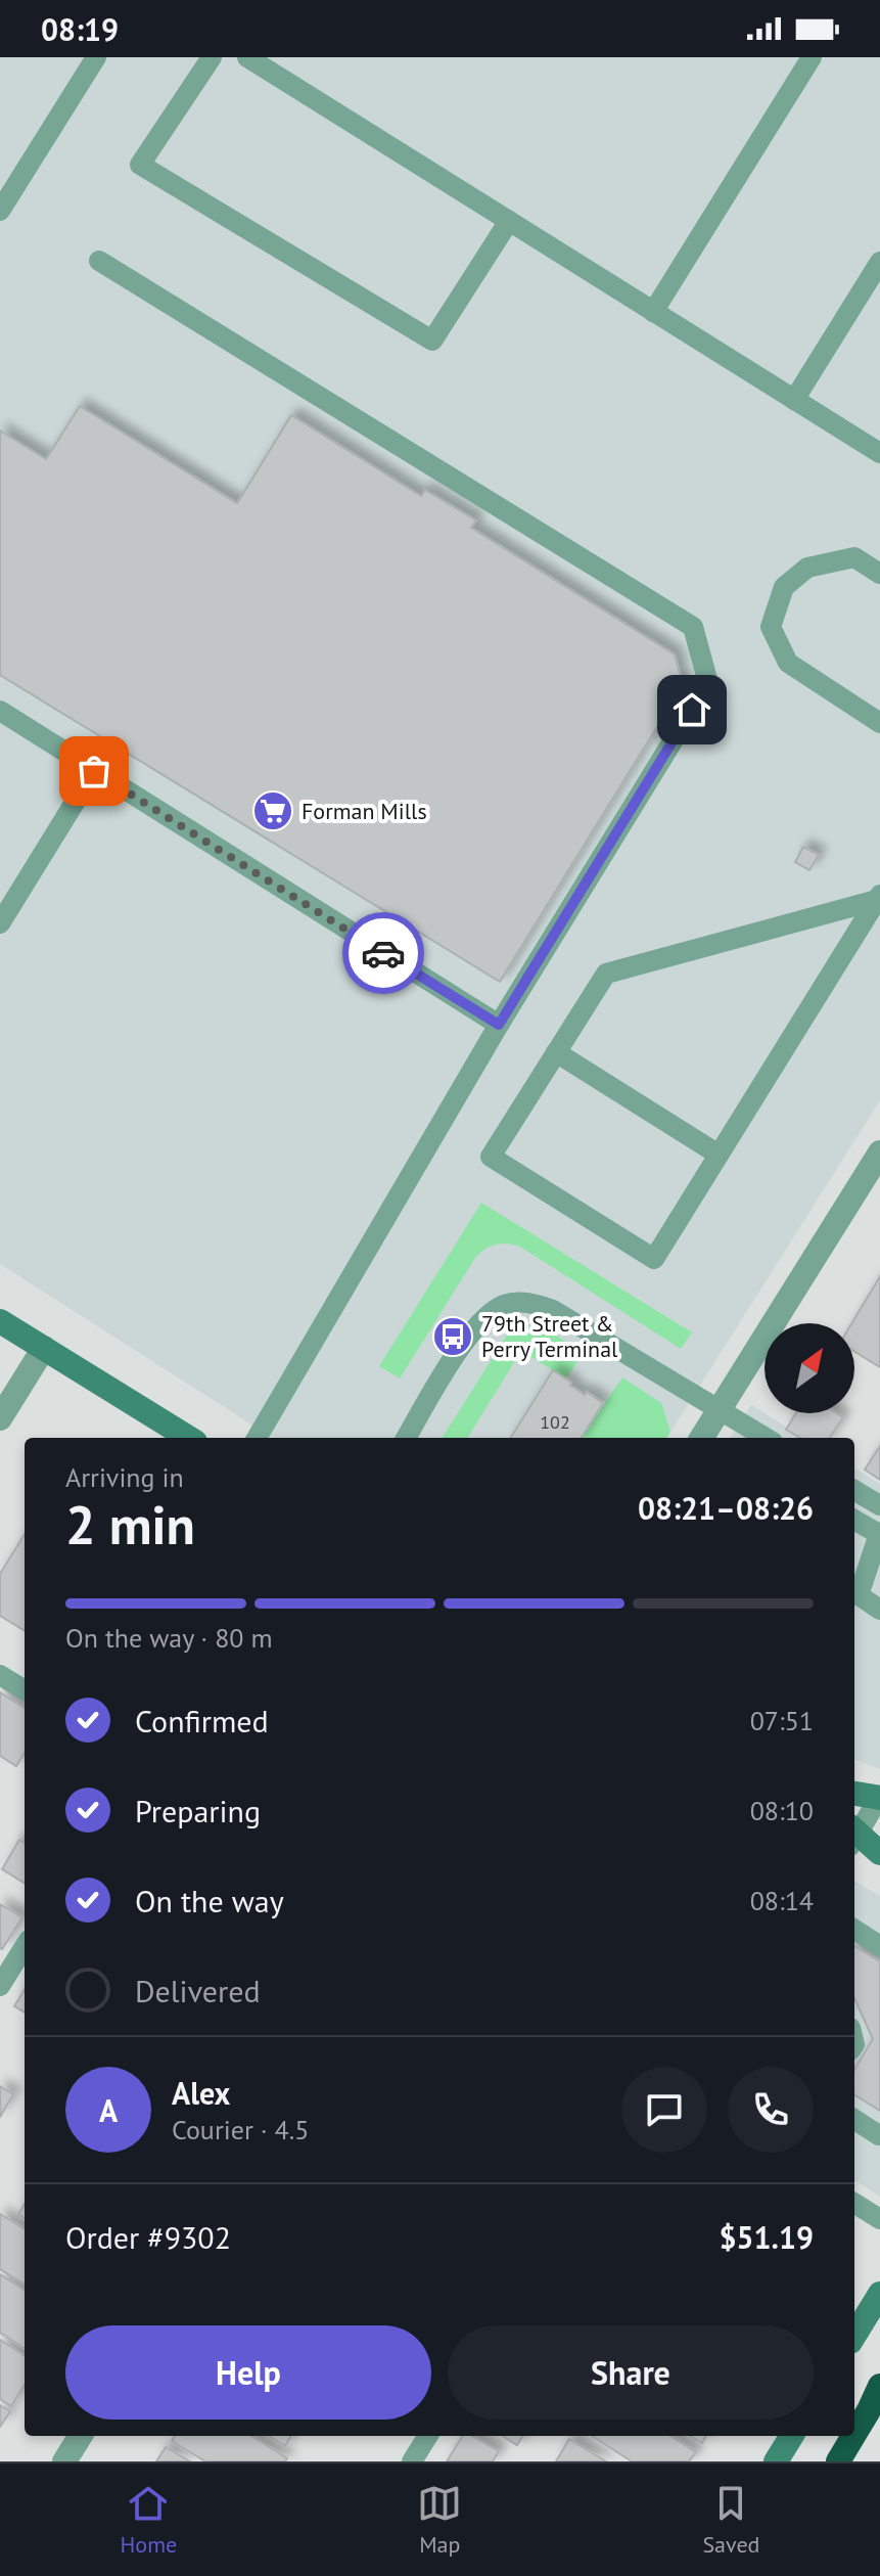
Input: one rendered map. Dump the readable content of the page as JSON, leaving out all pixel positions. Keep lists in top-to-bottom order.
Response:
{
  "places": {
    "supermarket": ["Forman Mills"],
    "bus stop": ["79th Street & Perry Terminal"]
  },
  "house_numbers": ["102"],
  "north": "top right",
  "page": {
    "status": "08:19",
    "heading": ["2 min", "Arriving in", "08:21–08:26"],
    "panel": [
      "Alex",
      "Courier · 4.5",
      "Order #9302",
      "$51.19"
    ],
    "bar": "On the way · 80 m",
    "list": [
      ["Confirmed", "07:51"],
      ["Preparing", "08:10"],
      ["On the way", "08:14"],
      "Delivered"
    ],
    "round": "A",
    "buttons": ["Help", "Share"],
    "tabs": ["Home", "Map", "Saved"]
  }
}
